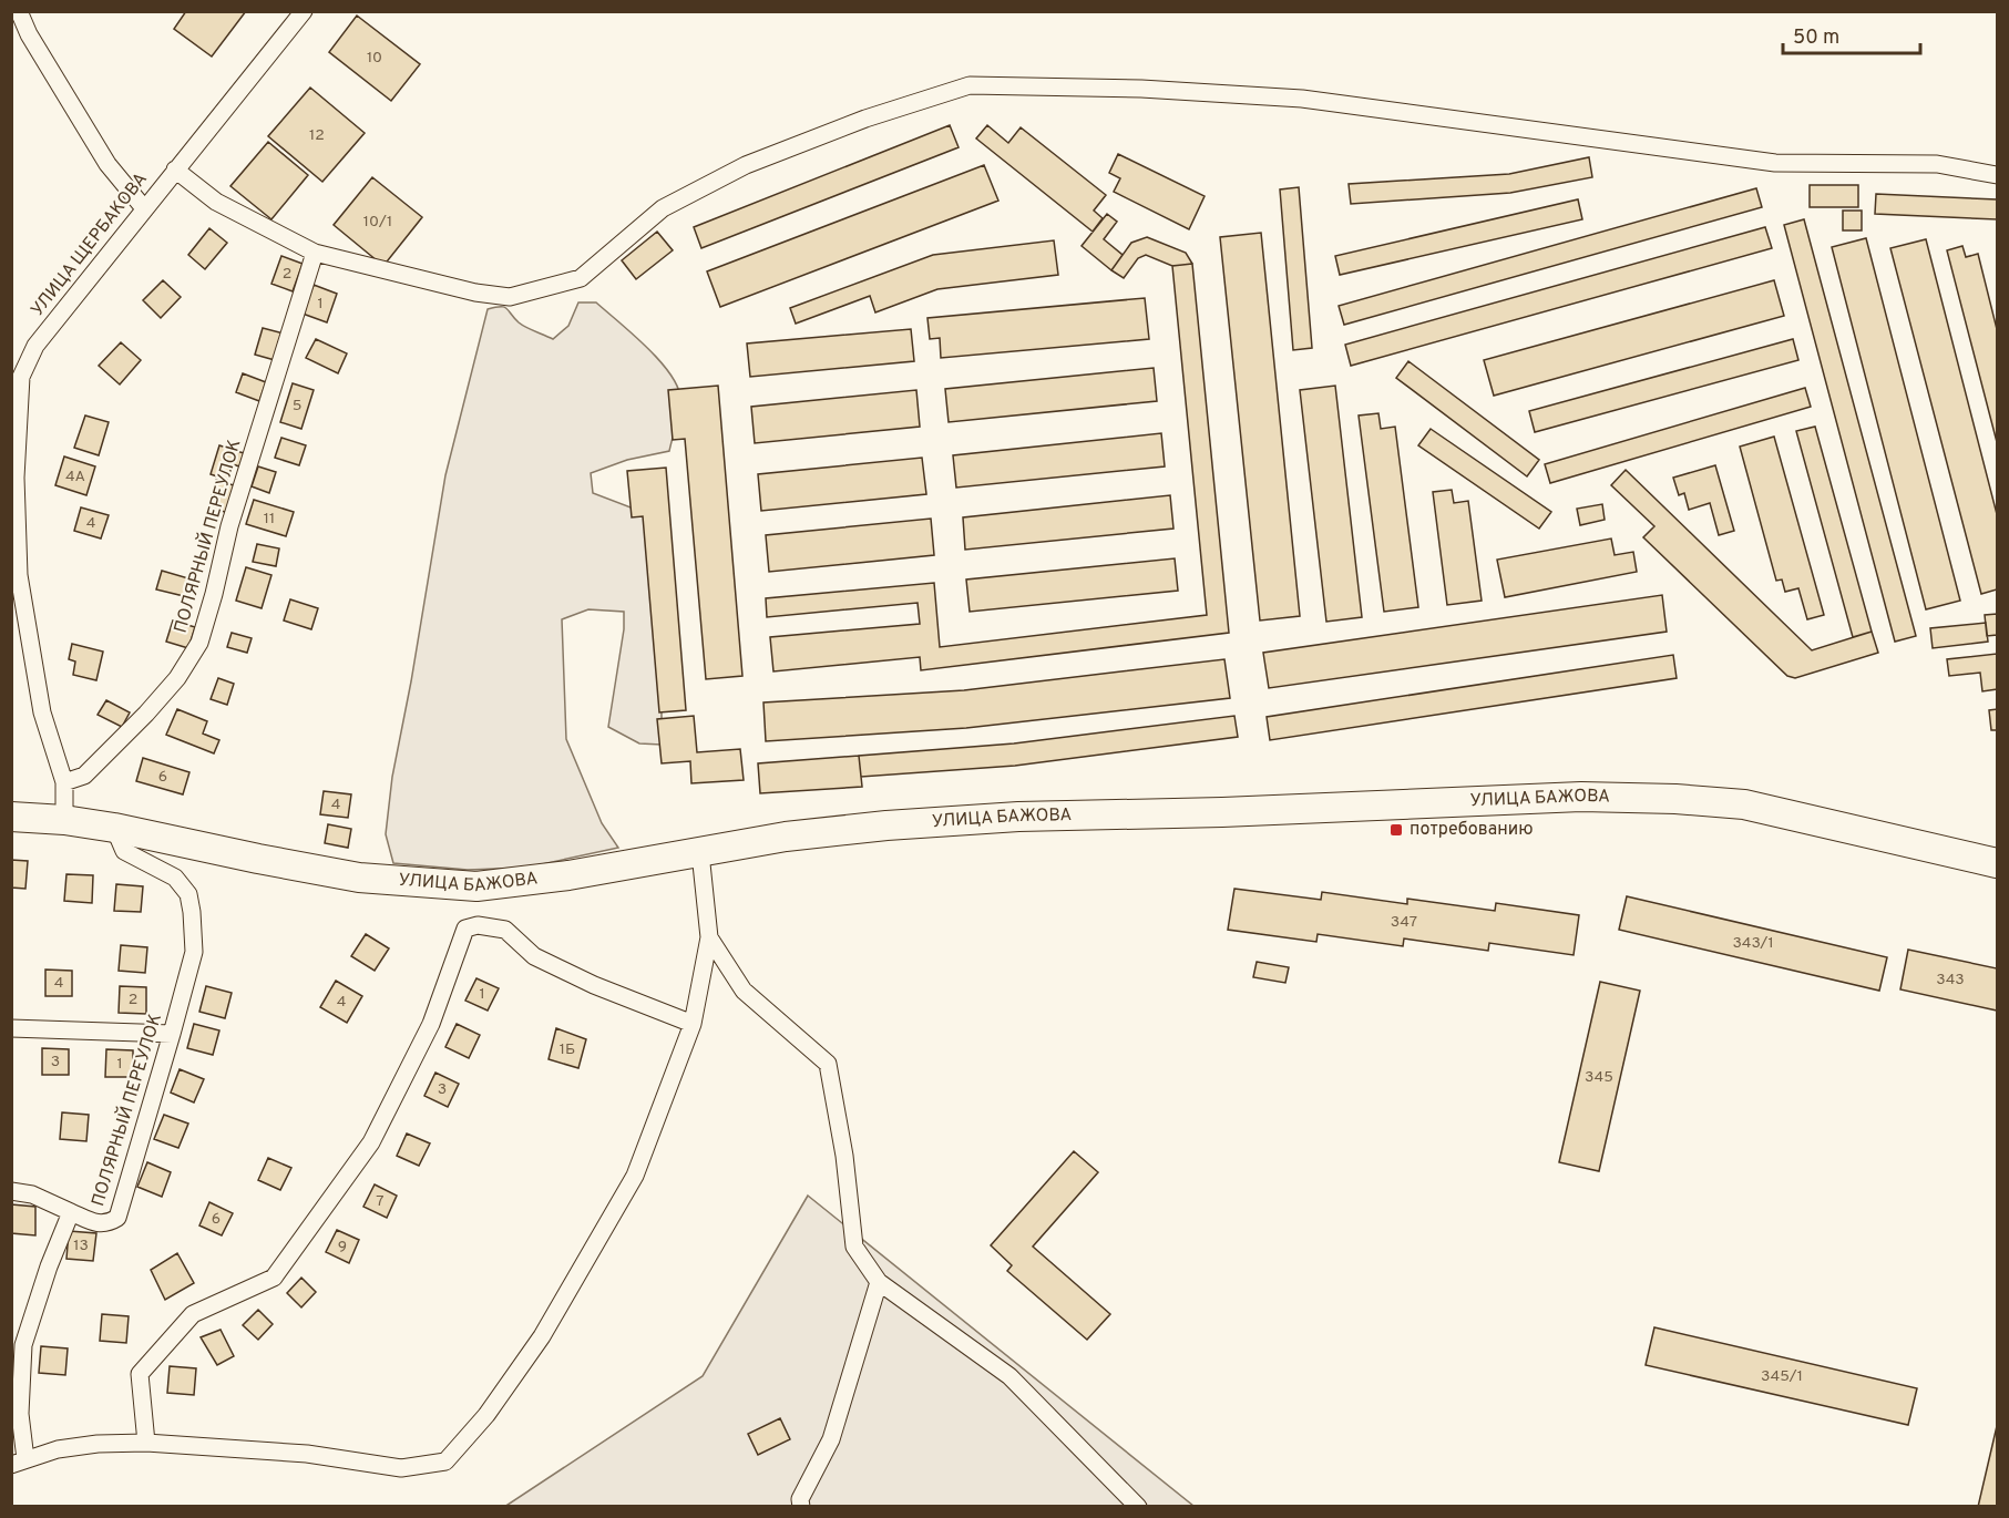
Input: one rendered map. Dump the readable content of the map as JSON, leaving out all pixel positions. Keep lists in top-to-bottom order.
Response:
{
  "streets": {
    "highway": ["УЛИЦА БАЖОВА"],
    "street": ["УЛИЦА ЩЕРБАКОВА", "ПОЛЯРНЫЙ ПЕРЕУЛОК"]
  },
  "crossings": [
    ["УЛИЦА ЩЕРБАКОВА", "ПОЛЯРНЫЙ ПЕРЕУЛОК"],
    ["УЛИЦА ЩЕРБАКОВА", "УЛИЦА БАЖОВА"],
    ["ПОЛЯРНЫЙ ПЕРЕУЛОК", "УЛИЦА БАЖОВА"]
  ],
  "places": {
    "transit": ["потребованию"]
  },
  "house_numbers": [
    "10",
    "12",
    "10/1",
    "2",
    "1",
    "5",
    "4А",
    "11",
    "4",
    "6",
    "4",
    "347",
    "343/1",
    "343",
    "4",
    "1",
    "2",
    "4",
    "1Б",
    "3",
    "1",
    "345",
    "3",
    "7",
    "6",
    "13",
    "9",
    "345/1"
  ],
  "scale_bar": "50 m"
}
